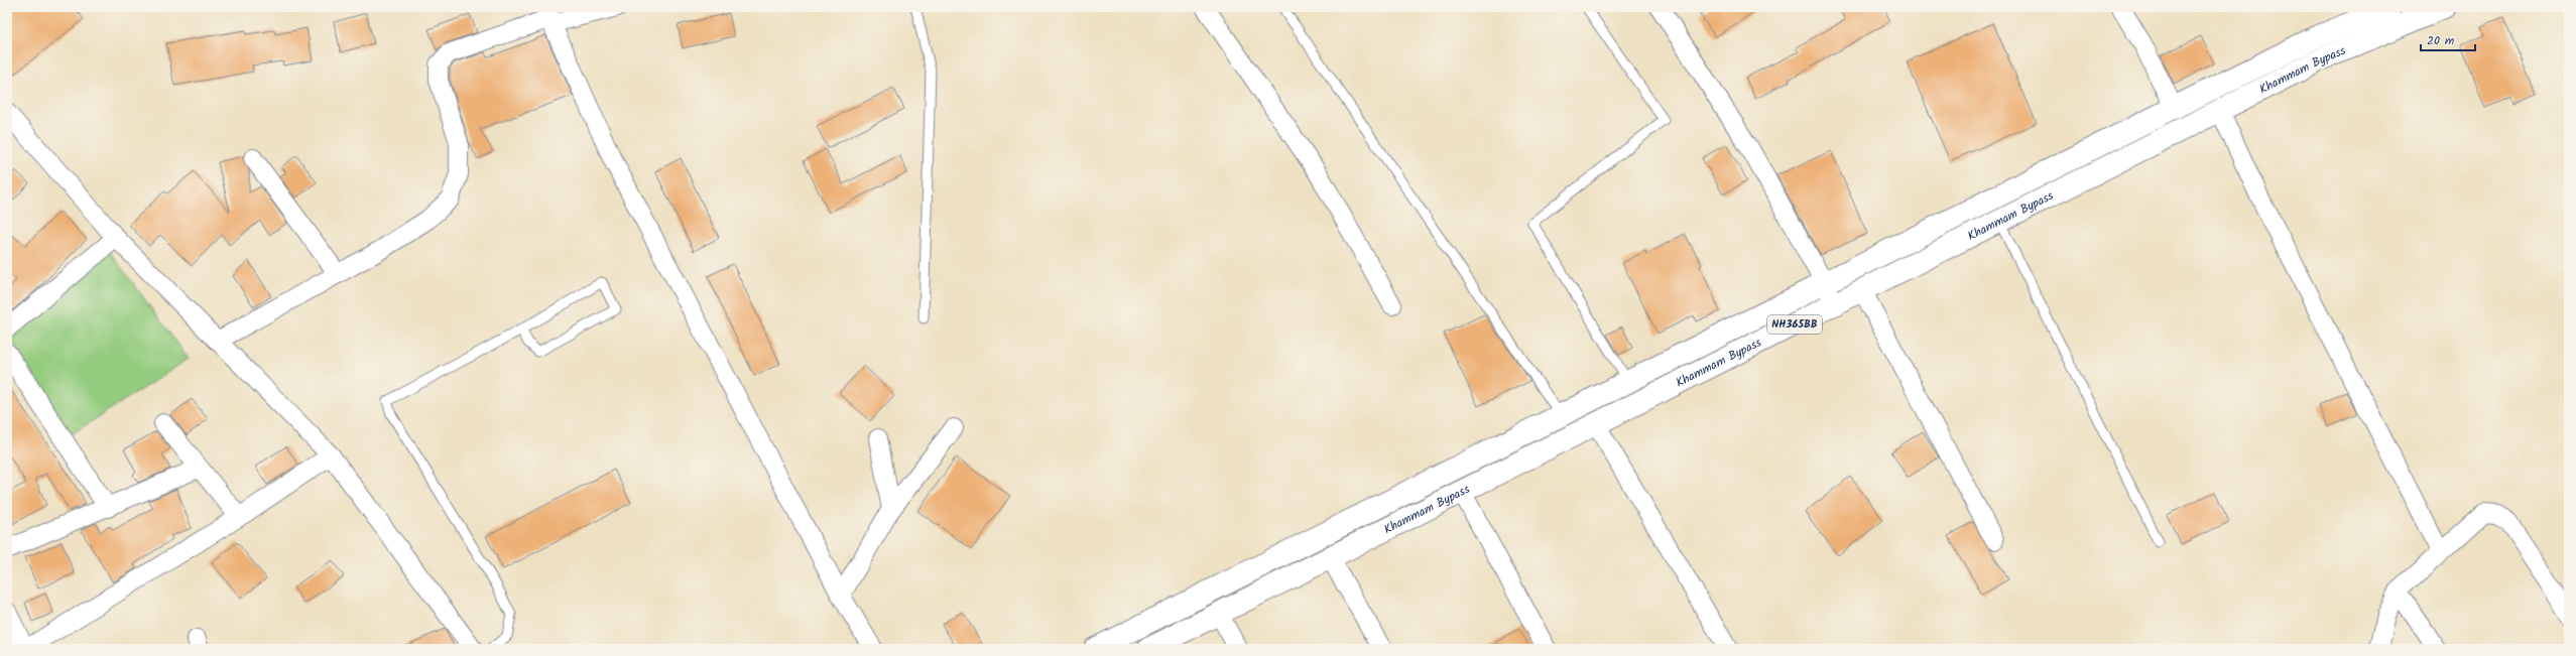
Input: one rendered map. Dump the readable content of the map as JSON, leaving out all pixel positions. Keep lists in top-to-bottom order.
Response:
{
  "streets": {
    "highway": ["Khammam Bypass", "NH365BB"]
  },
  "scale_bar": "20 m"
}
